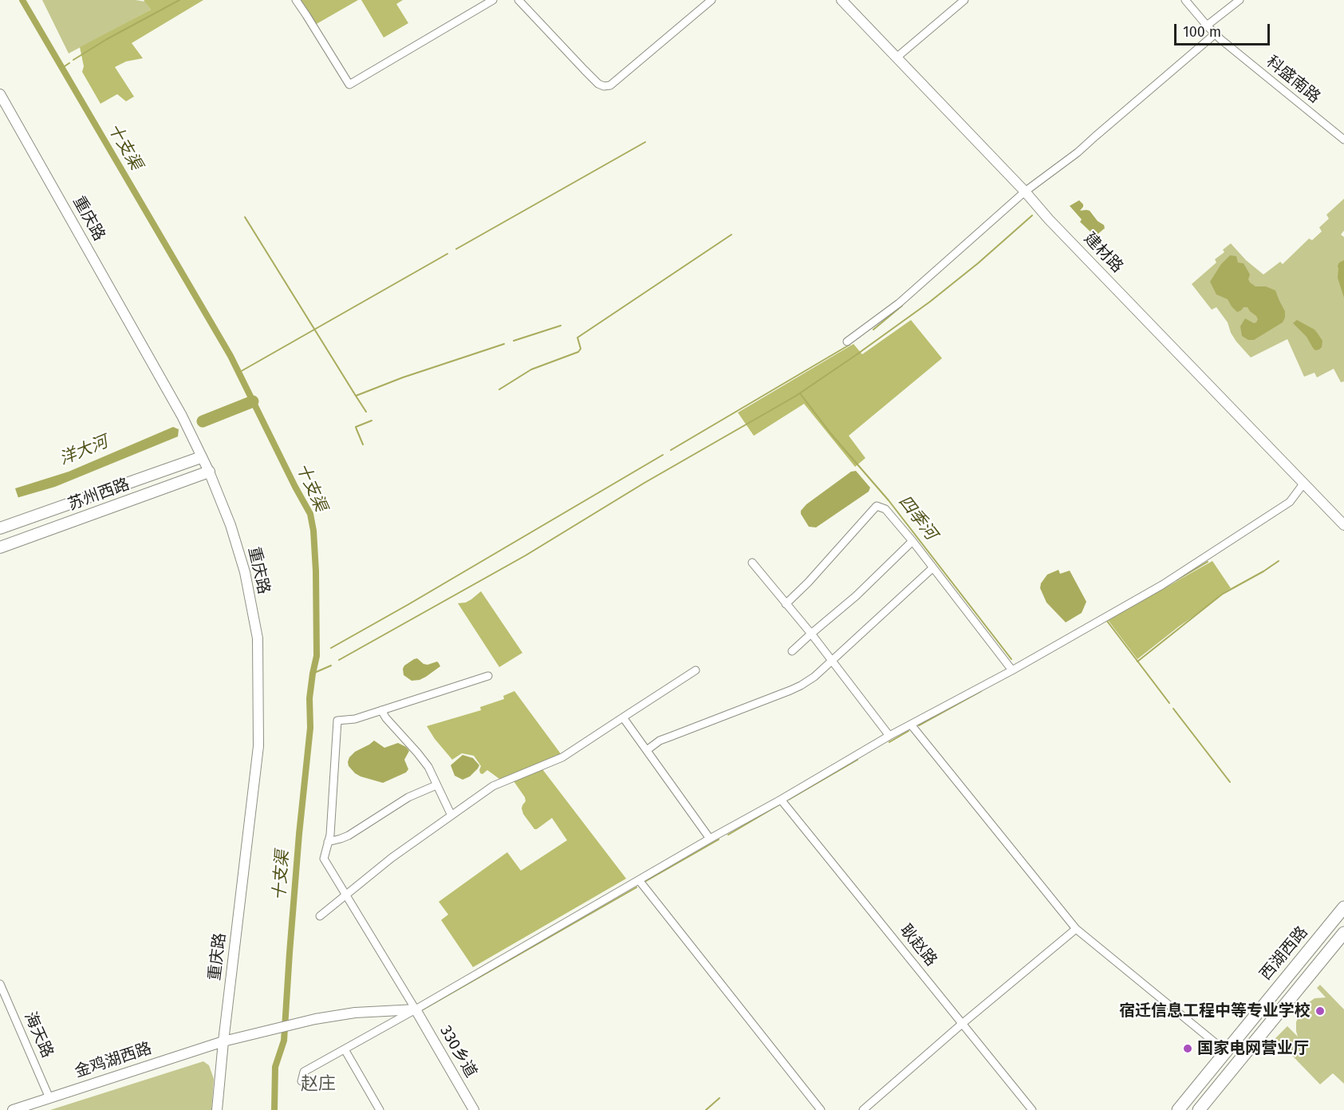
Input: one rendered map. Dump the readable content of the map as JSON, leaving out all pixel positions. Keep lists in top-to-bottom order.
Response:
{
  "streets": {
    "main road": ["苏州西路", "西湖西路"],
    "street": [
      "科盛南路",
      "重庆路",
      "建材路",
      "耿赵路",
      "海天路",
      "330乡道",
      "金鸡湖西路"
    ]
  },
  "crossings": [
    ["重庆路", "苏州西路"],
    ["重庆路", "金鸡湖西路"],
    ["海天路", "金鸡湖西路"],
    ["330乡道", "金鸡湖西路"]
  ],
  "districts": ["赵庄"],
  "water": ["十支渠", "洋大河", "四季河"],
  "places": ["宿迁信息工程中等专业学校", "国家电网营业厅"],
  "scale_bar": "100 m"
}
